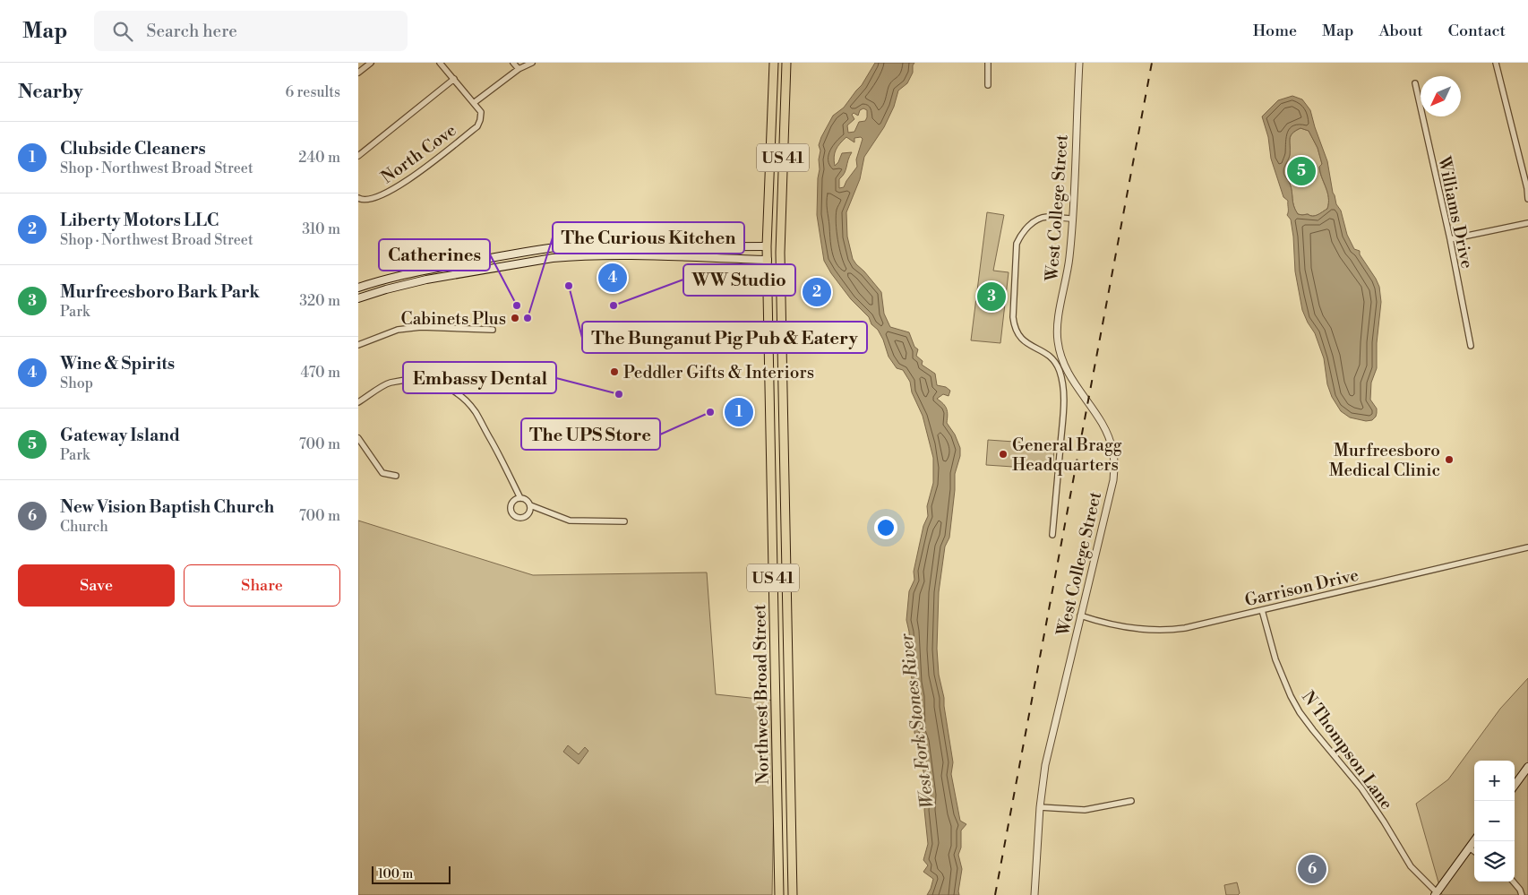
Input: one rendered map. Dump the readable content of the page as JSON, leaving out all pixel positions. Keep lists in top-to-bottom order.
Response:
{
  "streets": {
    "main road": ["US 41", "Northwest Broad Street"],
    "street": [
      "North Cove",
      "West College Street",
      "Williams Drive",
      "Garrison Drive",
      "N Thompson Lane"
    ]
  },
  "crossings": [
    ["West College Street", "Garrison Drive"],
    ["Garrison Drive", "N Thompson Lane"]
  ],
  "water": ["West Fork Stones River"],
  "places": [
    "The Bunganut Pig Pub & Eatery",
    "Catherines",
    "WW Studio",
    "Cabinets Plus",
    "The Curious Kitchen",
    "Peddler Gifts & Interiors",
    "Embassy Dental",
    "The UPS Store",
    "General Bragg Headquarters",
    "Murfreesboro Medical Clinic"
  ],
  "scale_bar": "100 m",
  "north": "bottom left",
  "page": {
    "header": "Map",
    "search": "Search here",
    "nav": [
      "Home",
      "Map",
      "About",
      "Contact"
    ],
    "heading": ["Nearby", "6 results"],
    "list": [
      {
        "mark": "1",
        "name": "Clubside Cleaners",
        "note": "Shop · Northwest Broad Street",
        "value": "240 m"
      },
      {
        "mark": "2",
        "name": "Liberty Motors LLC",
        "note": "Shop · Northwest Broad Street",
        "value": "310 m"
      },
      {
        "mark": "3",
        "name": "Murfreesboro Bark Park",
        "note": "Park",
        "value": "320 m"
      },
      {
        "mark": "4",
        "name": "Wine & Spirits",
        "note": "Shop",
        "value": "470 m"
      },
      {
        "mark": "5",
        "name": "Gateway Island",
        "note": "Park",
        "value": "700 m"
      },
      {
        "mark": "6",
        "name": "New Vision Baptish Church",
        "note": "Church",
        "value": "700 m"
      }
    ],
    "pins": [
      "5",
      "4",
      "2",
      "3",
      "1",
      "6"
    ],
    "buttons": ["Save", "Share"],
    "map_buttons": ["+", "−"],
    "scale": "100 m"
  }
}
